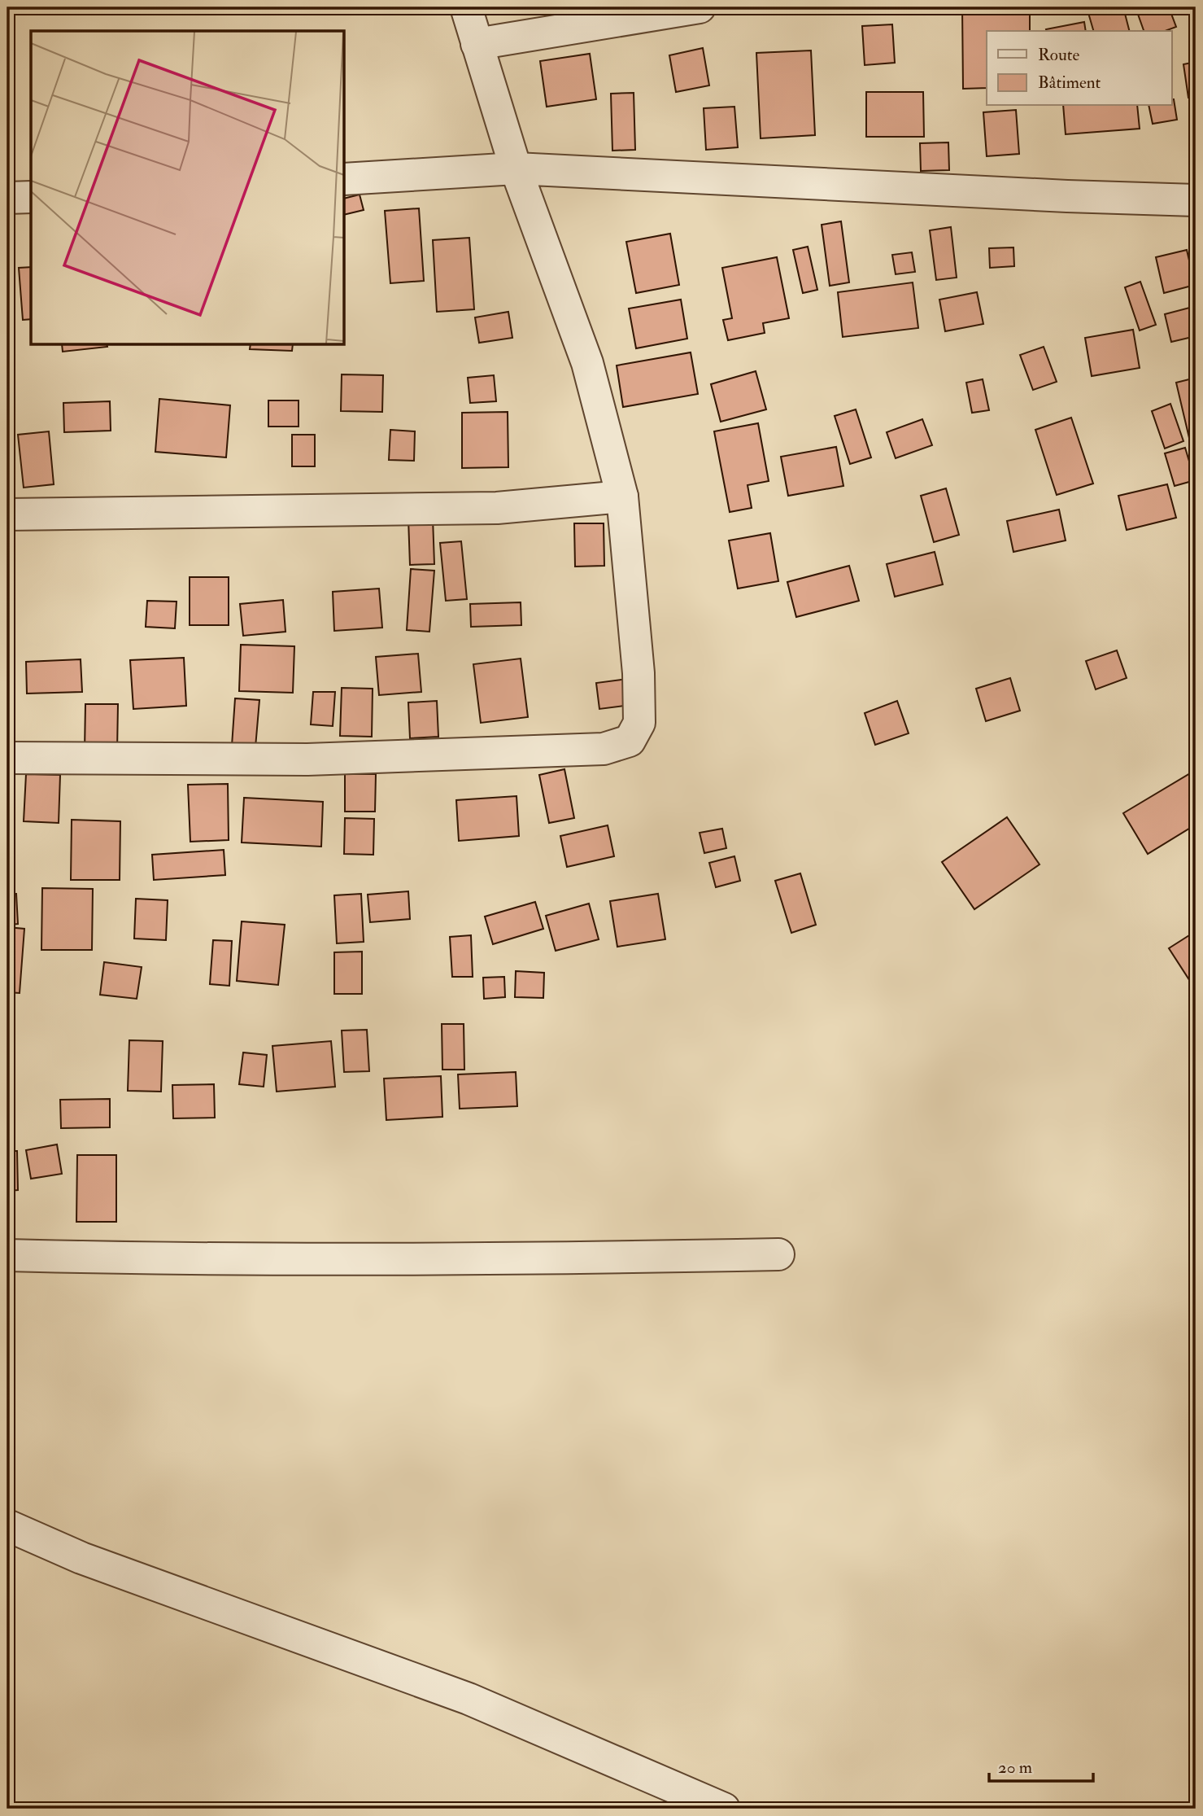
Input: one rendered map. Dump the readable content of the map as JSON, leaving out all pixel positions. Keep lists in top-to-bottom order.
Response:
{
  "legend": ["Route", "Bâtiment"],
  "scale_bar": "20 m"
}
